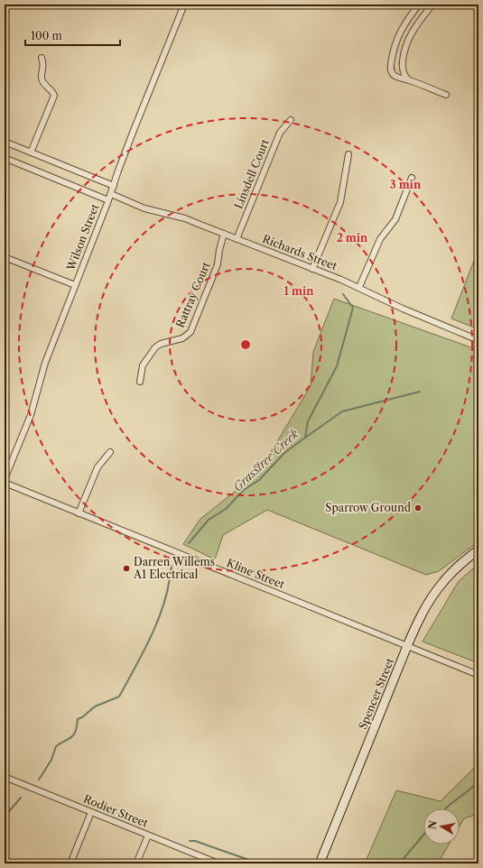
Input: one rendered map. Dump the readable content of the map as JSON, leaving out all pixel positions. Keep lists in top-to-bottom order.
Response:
{
  "streets": {
    "street": [
      "Linsdell Court",
      "Wilson Street",
      "Richards Street",
      "Rattray Court",
      "Kline Street",
      "Spencer Street",
      "Rodier Street"
    ]
  },
  "crossings": [
    ["Linsdell Court", "Richards Street"],
    ["Wilson Street", "Richards Street"],
    ["Richards Street", "Rattray Court"],
    ["Kline Street", "Spencer Street"]
  ],
  "water": ["Grasstree Creek"],
  "places": ["Sparrow Ground", "Darren Willems A1 Electrical"],
  "scale_bar": "100 m",
  "north": "left",
  "rings": ["3 min", "2 min", "1 min"]
}
